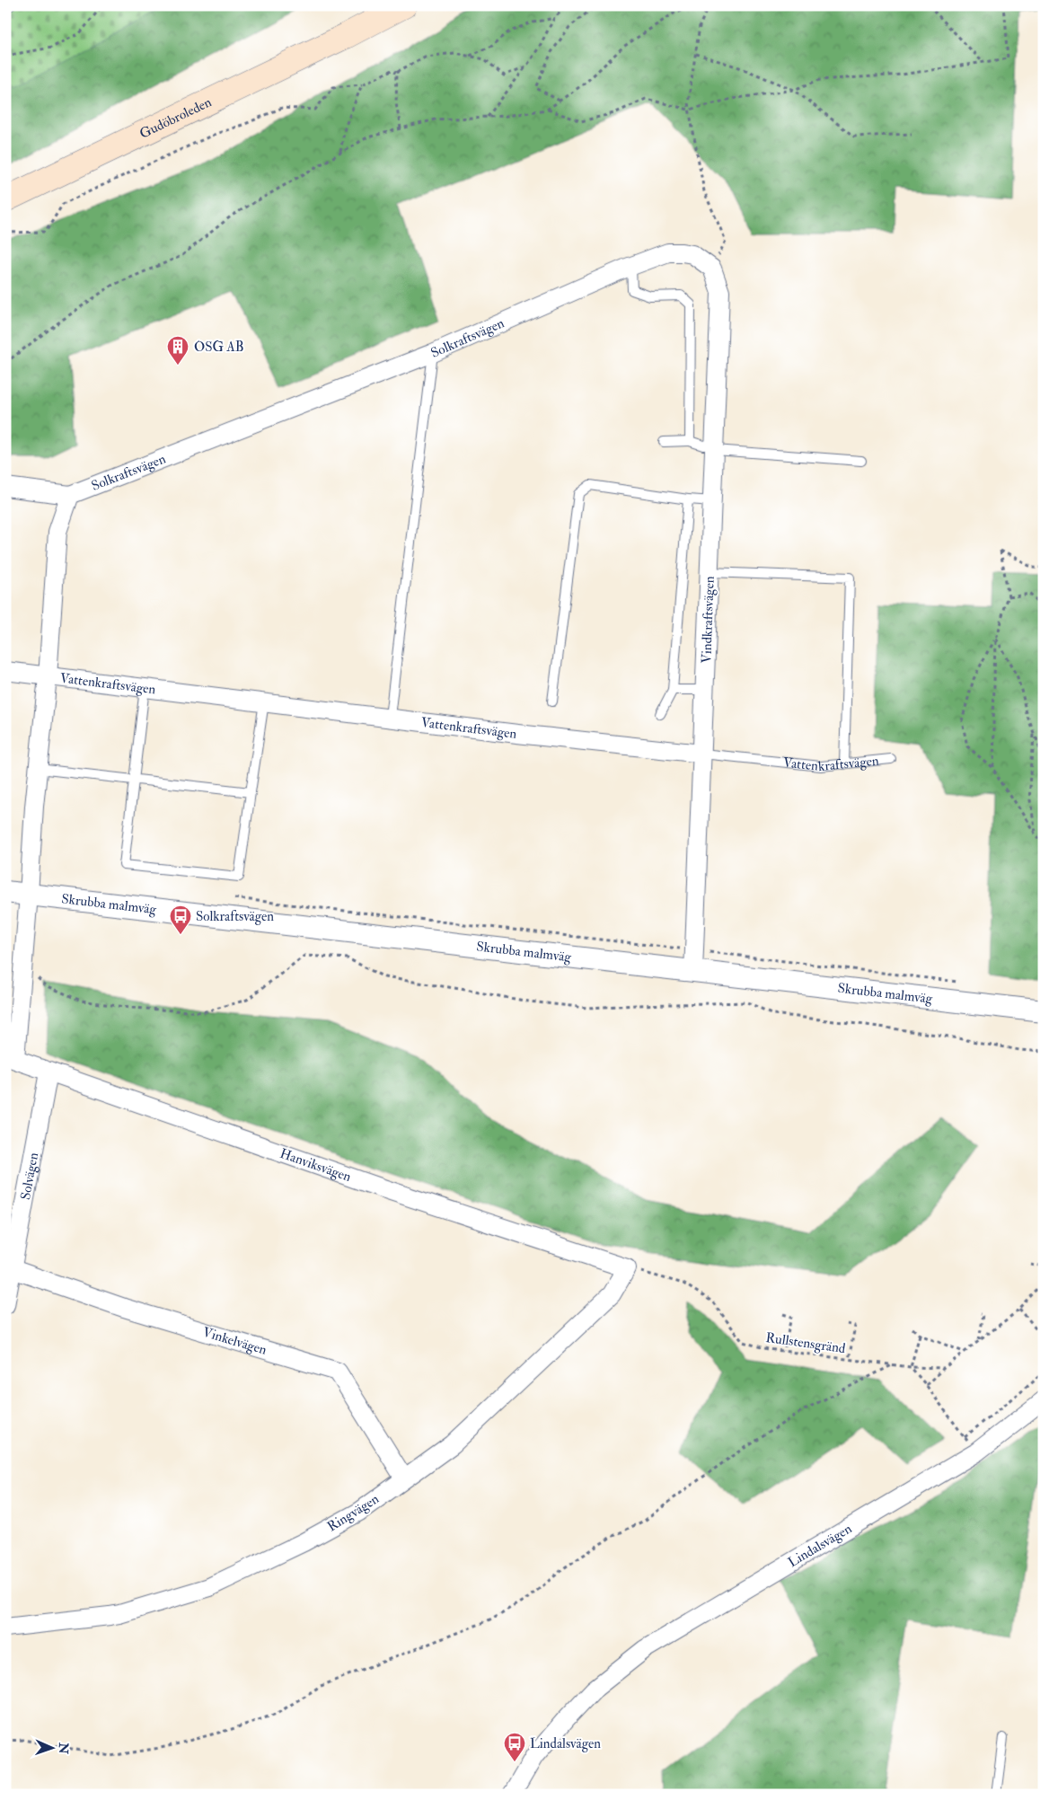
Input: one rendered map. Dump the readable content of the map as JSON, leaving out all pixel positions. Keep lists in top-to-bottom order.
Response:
{
  "streets": {
    "main road": ["Gudöbroleden"],
    "street": [
      "Solkraftsvägen",
      "Vindkraftsvägen",
      "Vattenkraftsvägen",
      "Skrubba malmväg",
      "Hanviksvägen",
      "Solvägen",
      "Vinkelvägen",
      "Ringvägen",
      "Lindalsvägen"
    ],
    "path": ["Rullstensgränd"]
  },
  "crossings": [
    ["Solkraftsvägen", "Vindkraftsvägen"],
    ["Vindkraftsvägen", "Vattenkraftsvägen"],
    ["Vindkraftsvägen", "Skrubba malmväg"],
    ["Hanviksvägen", "Solvägen"],
    ["Hanviksvägen", "Rullstensgränd"],
    ["Hanviksvägen", "Ringvägen"],
    ["Solvägen", "Vinkelvägen"],
    ["Vinkelvägen", "Ringvägen"],
    ["Rullstensgränd", "Ringvägen"]
  ],
  "places": {
    "building": ["OSG AB"],
    "bus stop": ["Solkraftsvägen", "Lindalsvägen"]
  },
  "north": "right"
}
